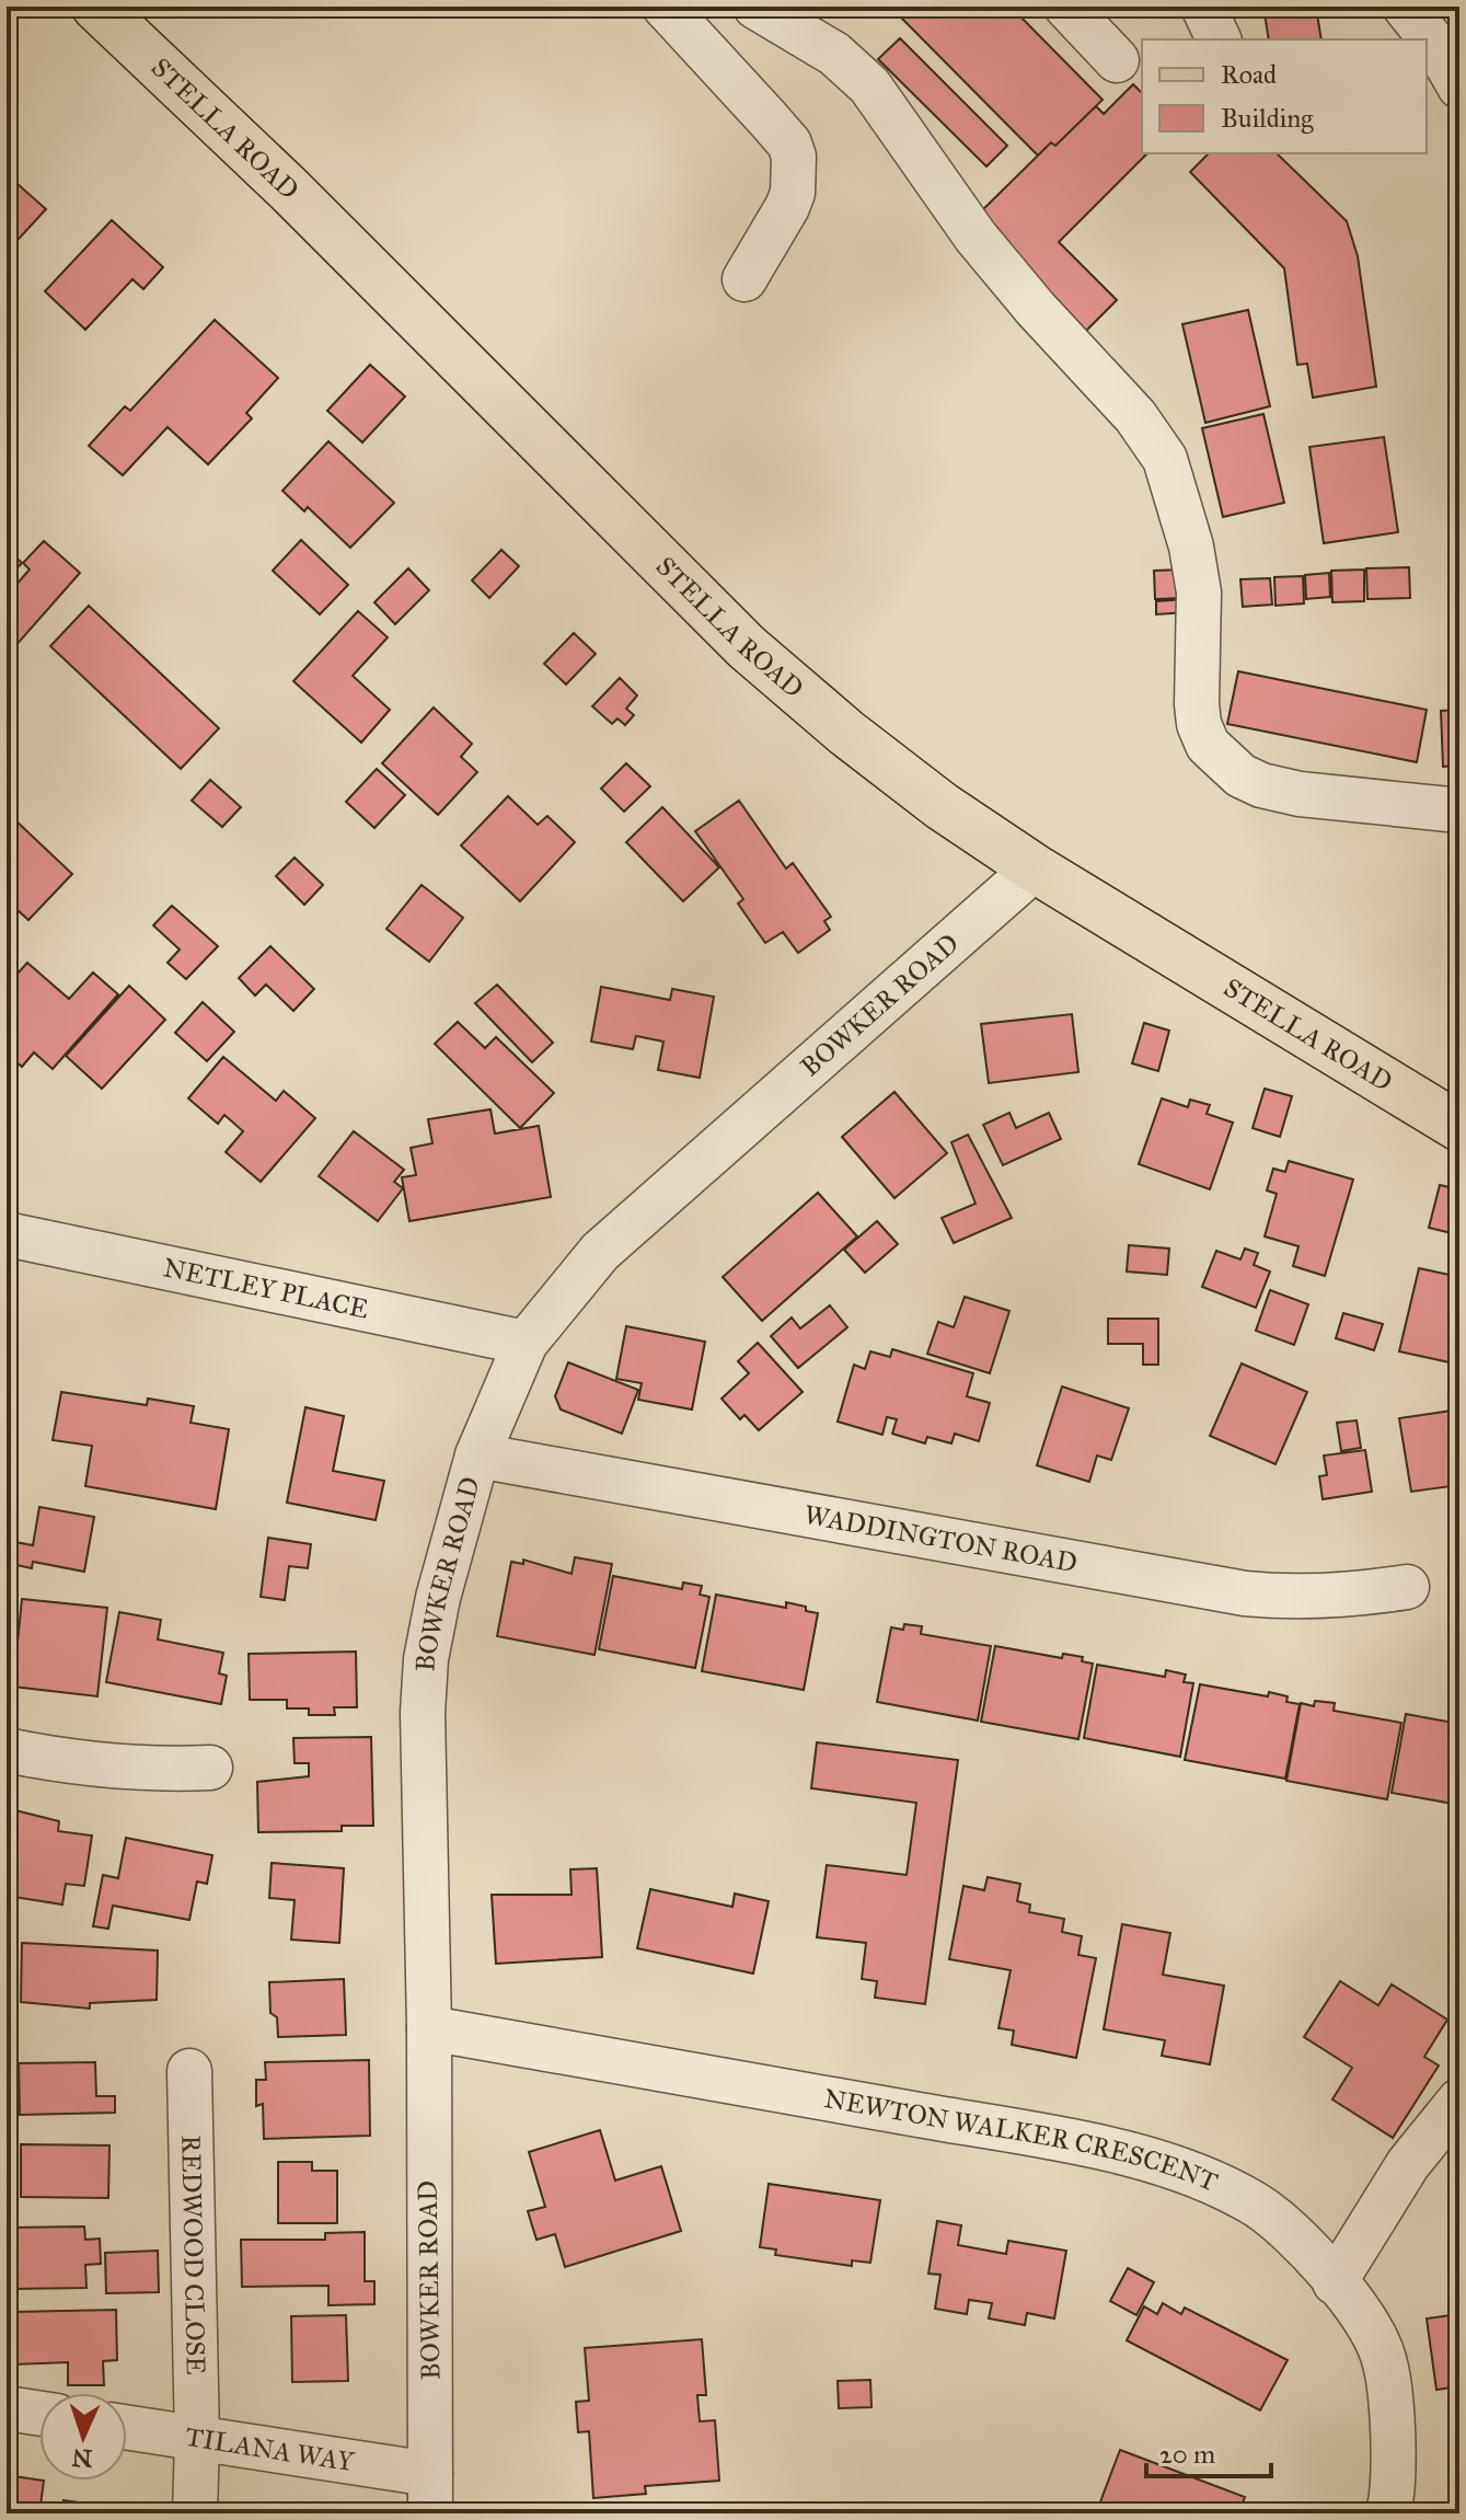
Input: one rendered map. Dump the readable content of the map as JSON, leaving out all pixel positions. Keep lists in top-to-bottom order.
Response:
{
  "streets": {
    "main road": ["STELLA ROAD"],
    "street": [
      "BOWKER ROAD",
      "NETLEY PLACE",
      "WADDINGTON ROAD",
      "NEWTON WALKER CRESCENT",
      "REDWOOD CLOSE",
      "TILANA WAY"
    ]
  },
  "crossings": [
    ["STELLA ROAD", "BOWKER ROAD"],
    ["BOWKER ROAD", "NETLEY PLACE"],
    ["BOWKER ROAD", "WADDINGTON ROAD"],
    ["BOWKER ROAD", "NEWTON WALKER CRESCENT"],
    ["BOWKER ROAD", "TILANA WAY"],
    ["REDWOOD CLOSE", "TILANA WAY"]
  ],
  "legend": ["Road", "Building"],
  "scale_bar": "20 m",
  "north": "bottom"
}
